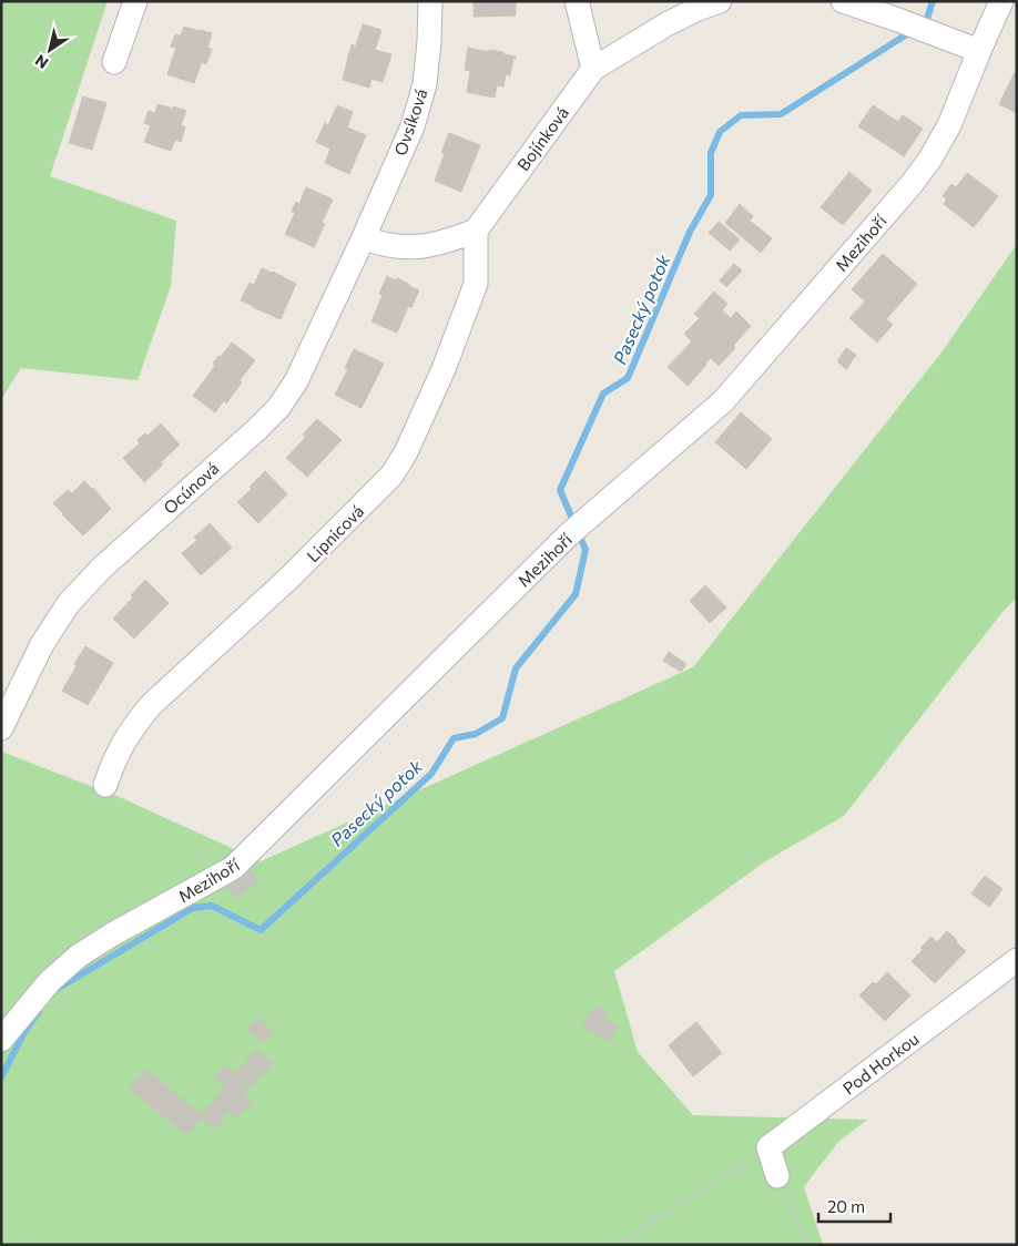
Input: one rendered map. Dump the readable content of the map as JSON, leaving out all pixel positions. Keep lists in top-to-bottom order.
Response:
{
  "streets": {
    "street": [
      "Ovsíková",
      "Bojínková",
      "Mezihoří",
      "Ocúnová",
      "Lipnicová",
      "Pod Horkou"
    ]
  },
  "crossings": [
    ["Ovsíková", "Ocúnová"],
    ["Bojínková", "Lipnicová"]
  ],
  "water": ["Pasecký potok"],
  "scale_bar": "20 m",
  "north": "bottom left"
}
